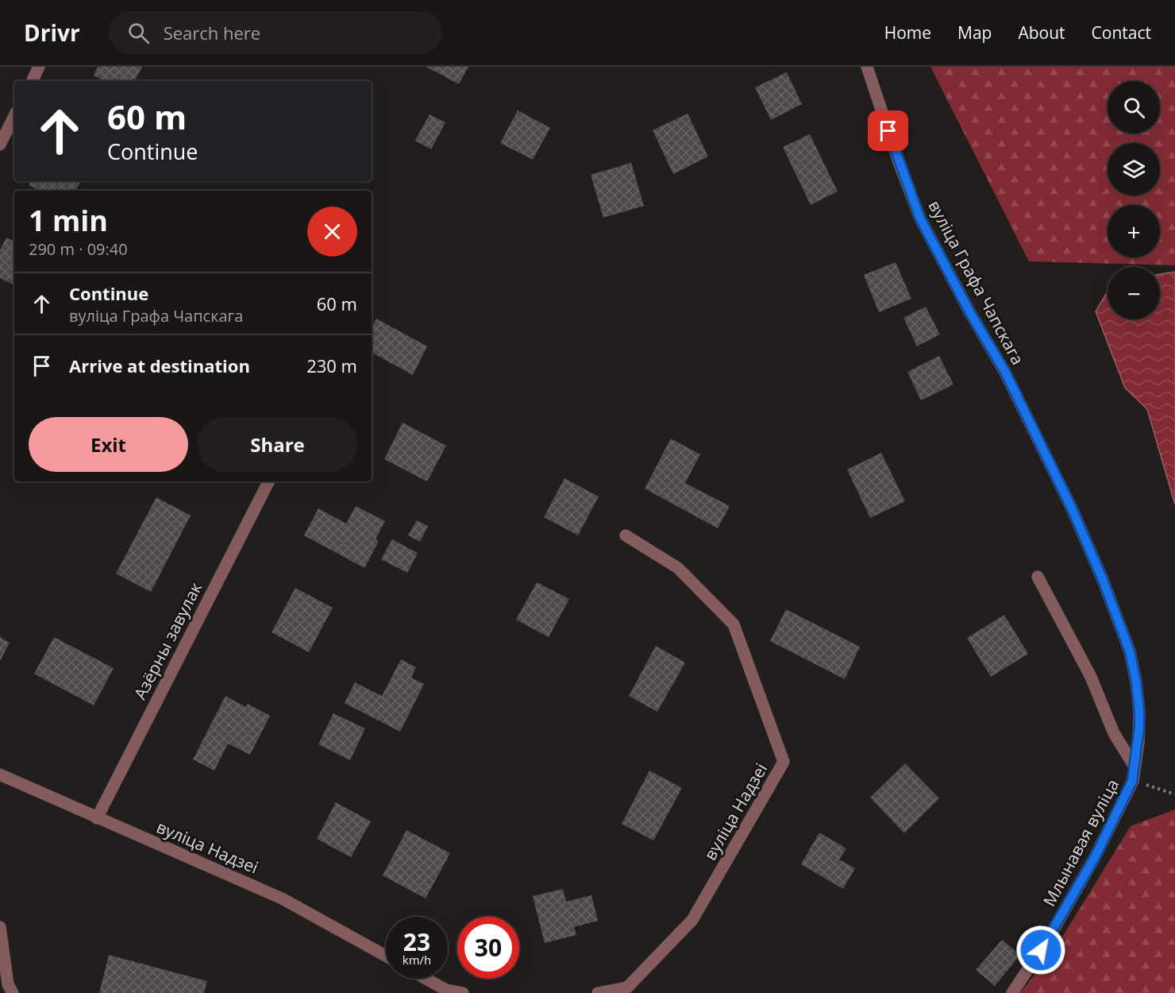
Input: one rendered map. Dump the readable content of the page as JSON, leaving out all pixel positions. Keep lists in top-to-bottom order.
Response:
{
  "streets": {
    "street": [
      "вуліца Графа Чапскага",
      "Азёрны завулак",
      "вуліца Надзеі",
      "Млынавая вуліца"
    ]
  },
  "crossings": [
    ["вуліца Графа Чапскага", "Млынавая вуліца"],
    ["Азёрны завулак", "вуліца Надзеі"]
  ],
  "page": {
    "header": "Drivr",
    "search": "Search here",
    "nav": [
      "Home",
      "Map",
      "About",
      "Contact"
    ],
    "map_buttons": ["+", "−"],
    "turn": ["60 m", "Continue"],
    "heading": ["1 min", "290 m · 09:40"],
    "list": [
      {
        "name": "Continue",
        "note": "вуліца Графа Чапскага",
        "value": "60 m"
      },
      {
        "name": "Arrive at destination",
        "value": "230 m"
      }
    ],
    "buttons": ["Exit", "Share"],
    "speed": "23 km/h",
    "limit": "30"
  }
}
